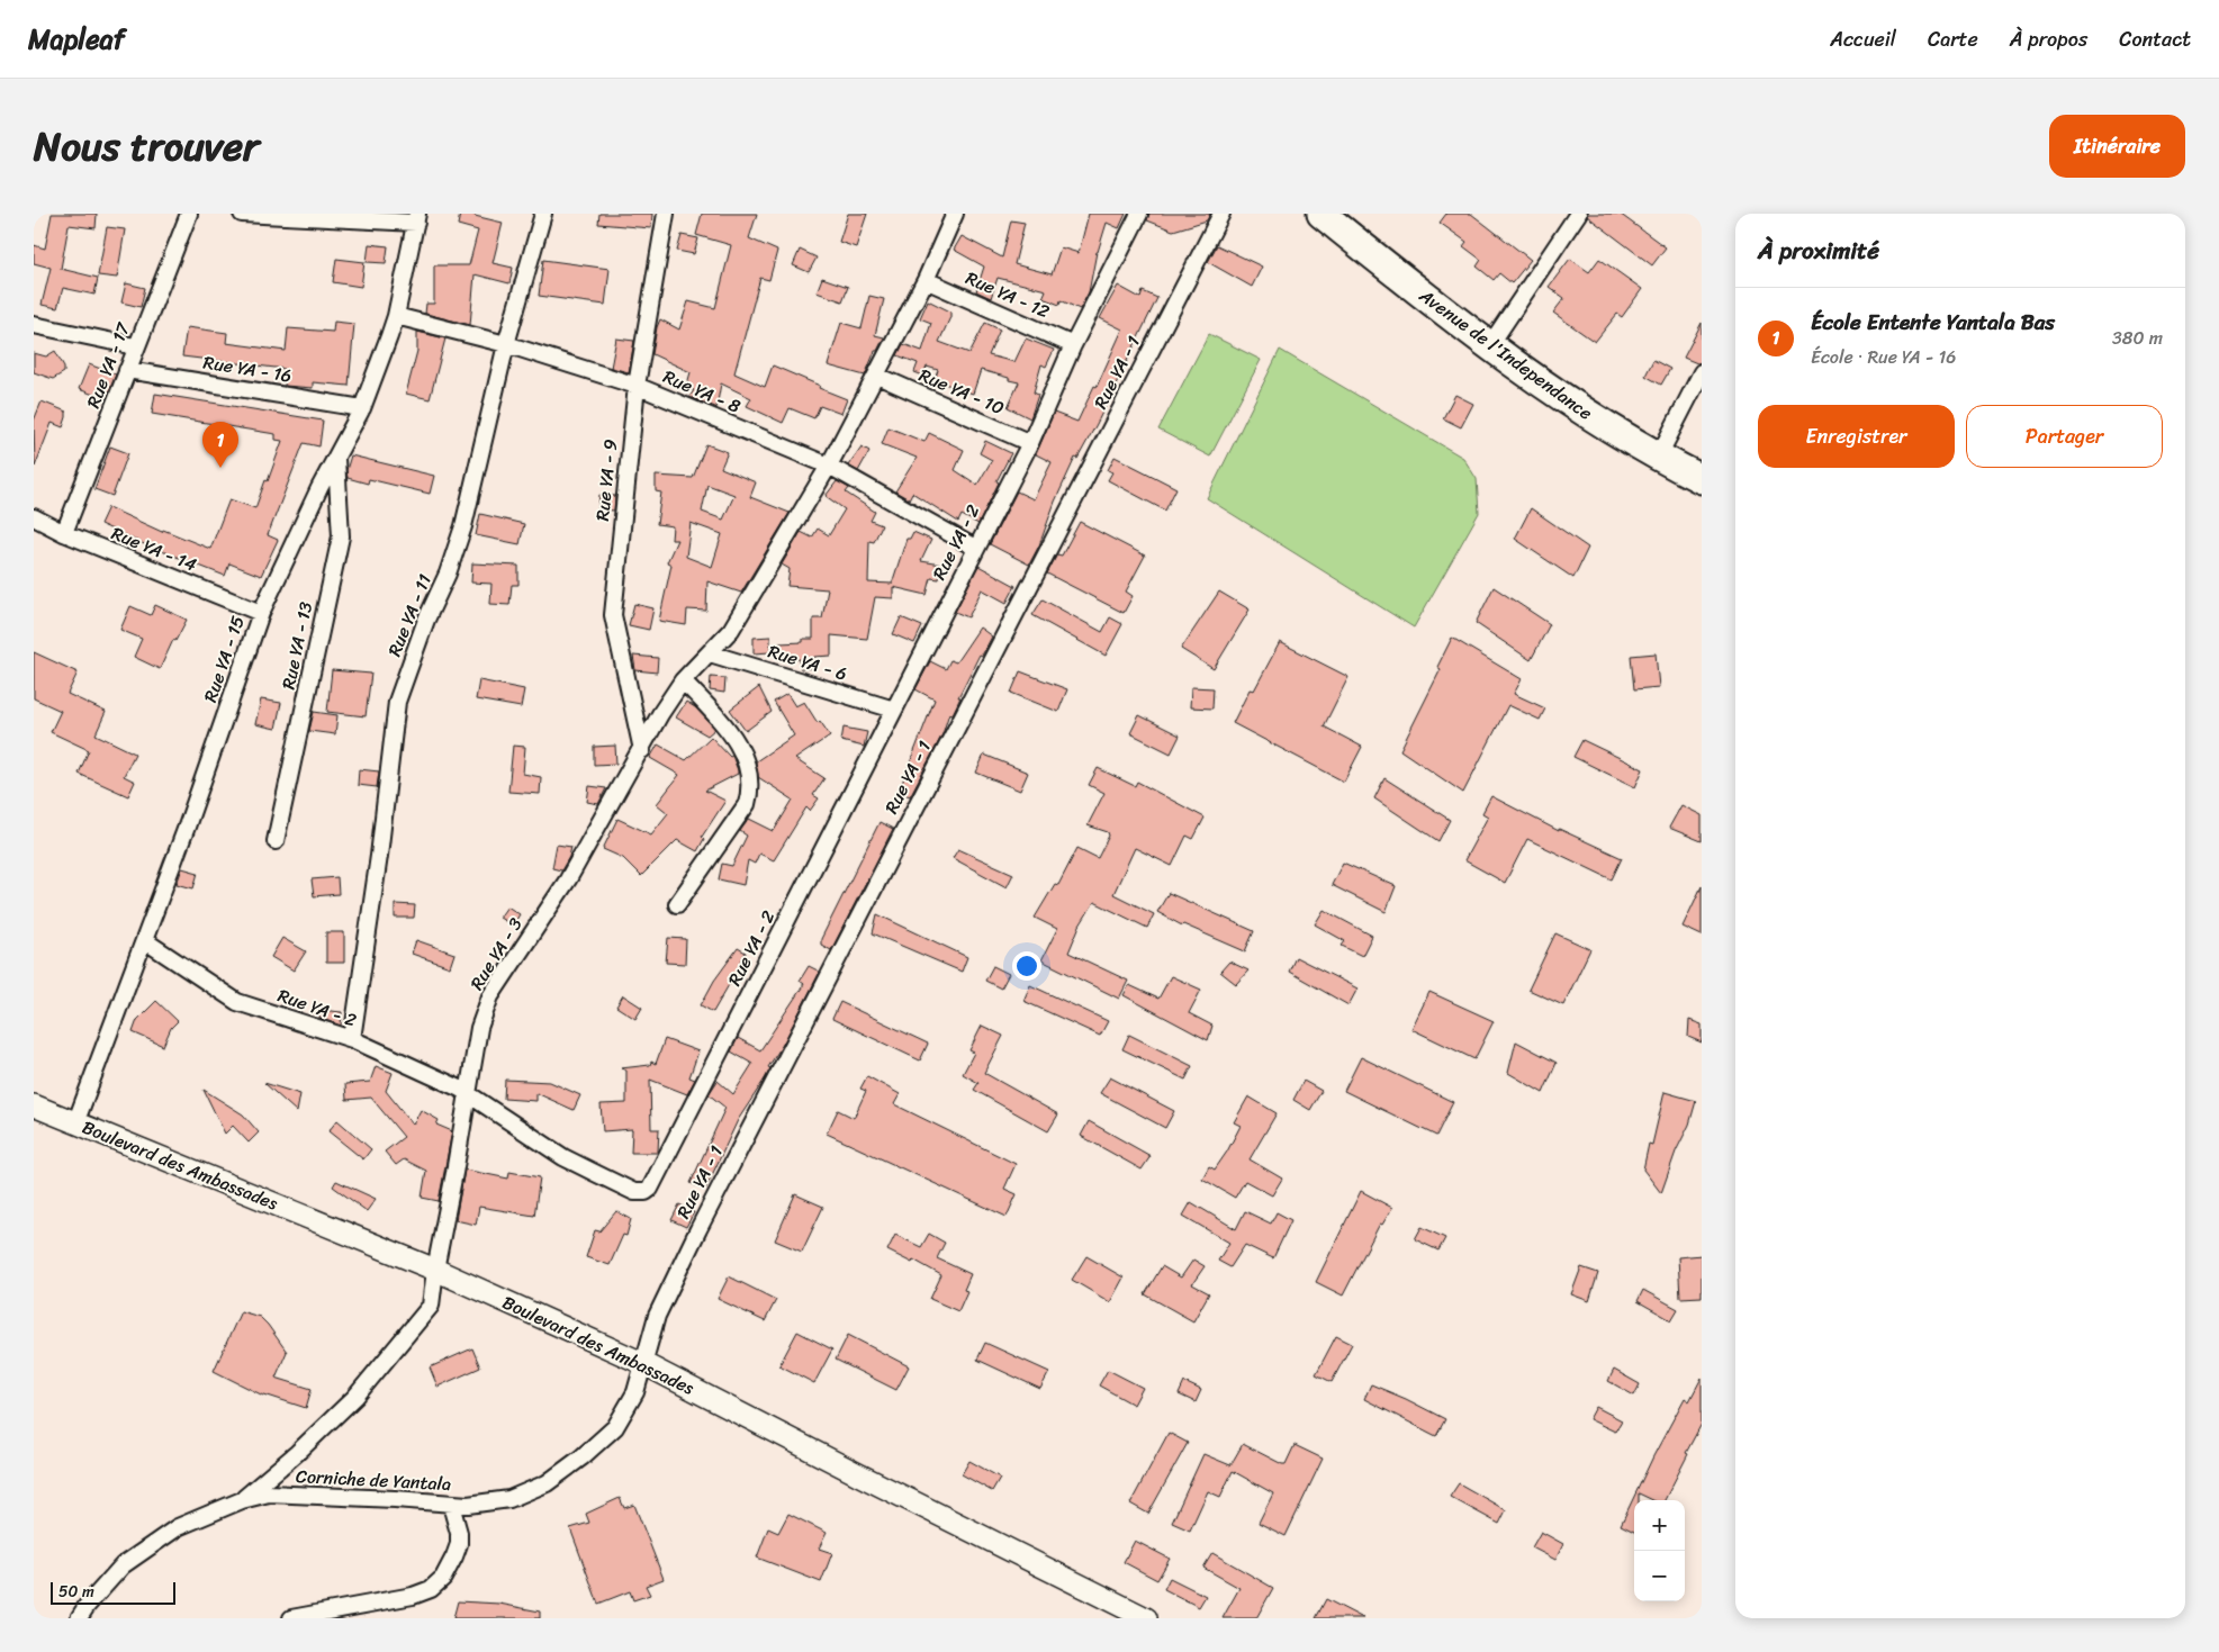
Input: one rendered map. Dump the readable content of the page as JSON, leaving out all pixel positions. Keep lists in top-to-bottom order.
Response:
{
  "streets": {
    "highway": ["Avenue de l'Independance"],
    "main road": ["Boulevard des Ambassades"],
    "street": [
      "Rue YA - 12",
      "Rue YA - 17",
      "Rue YA - 16",
      "Rue YA - 1",
      "Rue YA - 8",
      "Rue YA - 10",
      "Rue YA - 9",
      "Rue YA - 2",
      "Rue YA - 14",
      "Rue YA - 11",
      "Rue YA - 13",
      "Rue YA - 15",
      "Rue YA - 6",
      "Rue YA - 3",
      "Corniche de Yantala"
    ]
  },
  "crossings": [
    ["Rue YA - 12", "Rue YA - 2"],
    ["Rue YA - 12", "Rue YA - 3"],
    ["Rue YA - 17", "Rue YA - 16"],
    ["Rue YA - 17", "Rue YA - 14"],
    ["Rue YA - 16", "Rue YA - 15"],
    ["Rue YA - 1", "Boulevard des Ambassades"],
    ["Rue YA - 1", "Corniche de Yantala"],
    ["Rue YA - 8", "Rue YA - 9"],
    ["Rue YA - 8", "Rue YA - 2"],
    ["Rue YA - 8", "Rue YA - 11"],
    ["Rue YA - 8", "Rue YA - 15"],
    ["Rue YA - 8", "Rue YA - 3"],
    ["Rue YA - 10", "Rue YA - 2"],
    ["Rue YA - 10", "Rue YA - 3"],
    ["Rue YA - 9", "Rue YA - 3"],
    ["Rue YA - 2", "Rue YA - 11"],
    ["Rue YA - 2", "Rue YA - 15"],
    ["Rue YA - 2", "Rue YA - 6"],
    ["Rue YA - 2", "Rue YA - 3"],
    ["Rue YA - 14", "Rue YA - 15"],
    ["Rue YA - 13", "Rue YA - 15"],
    ["Rue YA - 15", "Boulevard des Ambassades"],
    ["Rue YA - 6", "Rue YA - 3"],
    ["Rue YA - 3", "Boulevard des Ambassades"],
    ["Rue YA - 3", "Corniche de Yantala"],
    ["Boulevard des Ambassades", "Corniche de Yantala"]
  ],
  "scale_bar": "50 m",
  "page": {
    "header": "Mapleaf",
    "nav": [
      "Accueil",
      "Carte",
      "À propos",
      "Contact"
    ],
    "title": "Nous trouver",
    "buttons": [
      "Itinéraire",
      ["Enregistrer", "Partager"]
    ],
    "heading": "À proximité",
    "list": [
      {
        "mark": "1",
        "name": "École Entente Yantala Bas",
        "note": "École · Rue YA - 16",
        "value": "380 m"
      }
    ],
    "pins": "1",
    "map_buttons": ["+", "−"],
    "scale": "50 m"
  }
}
